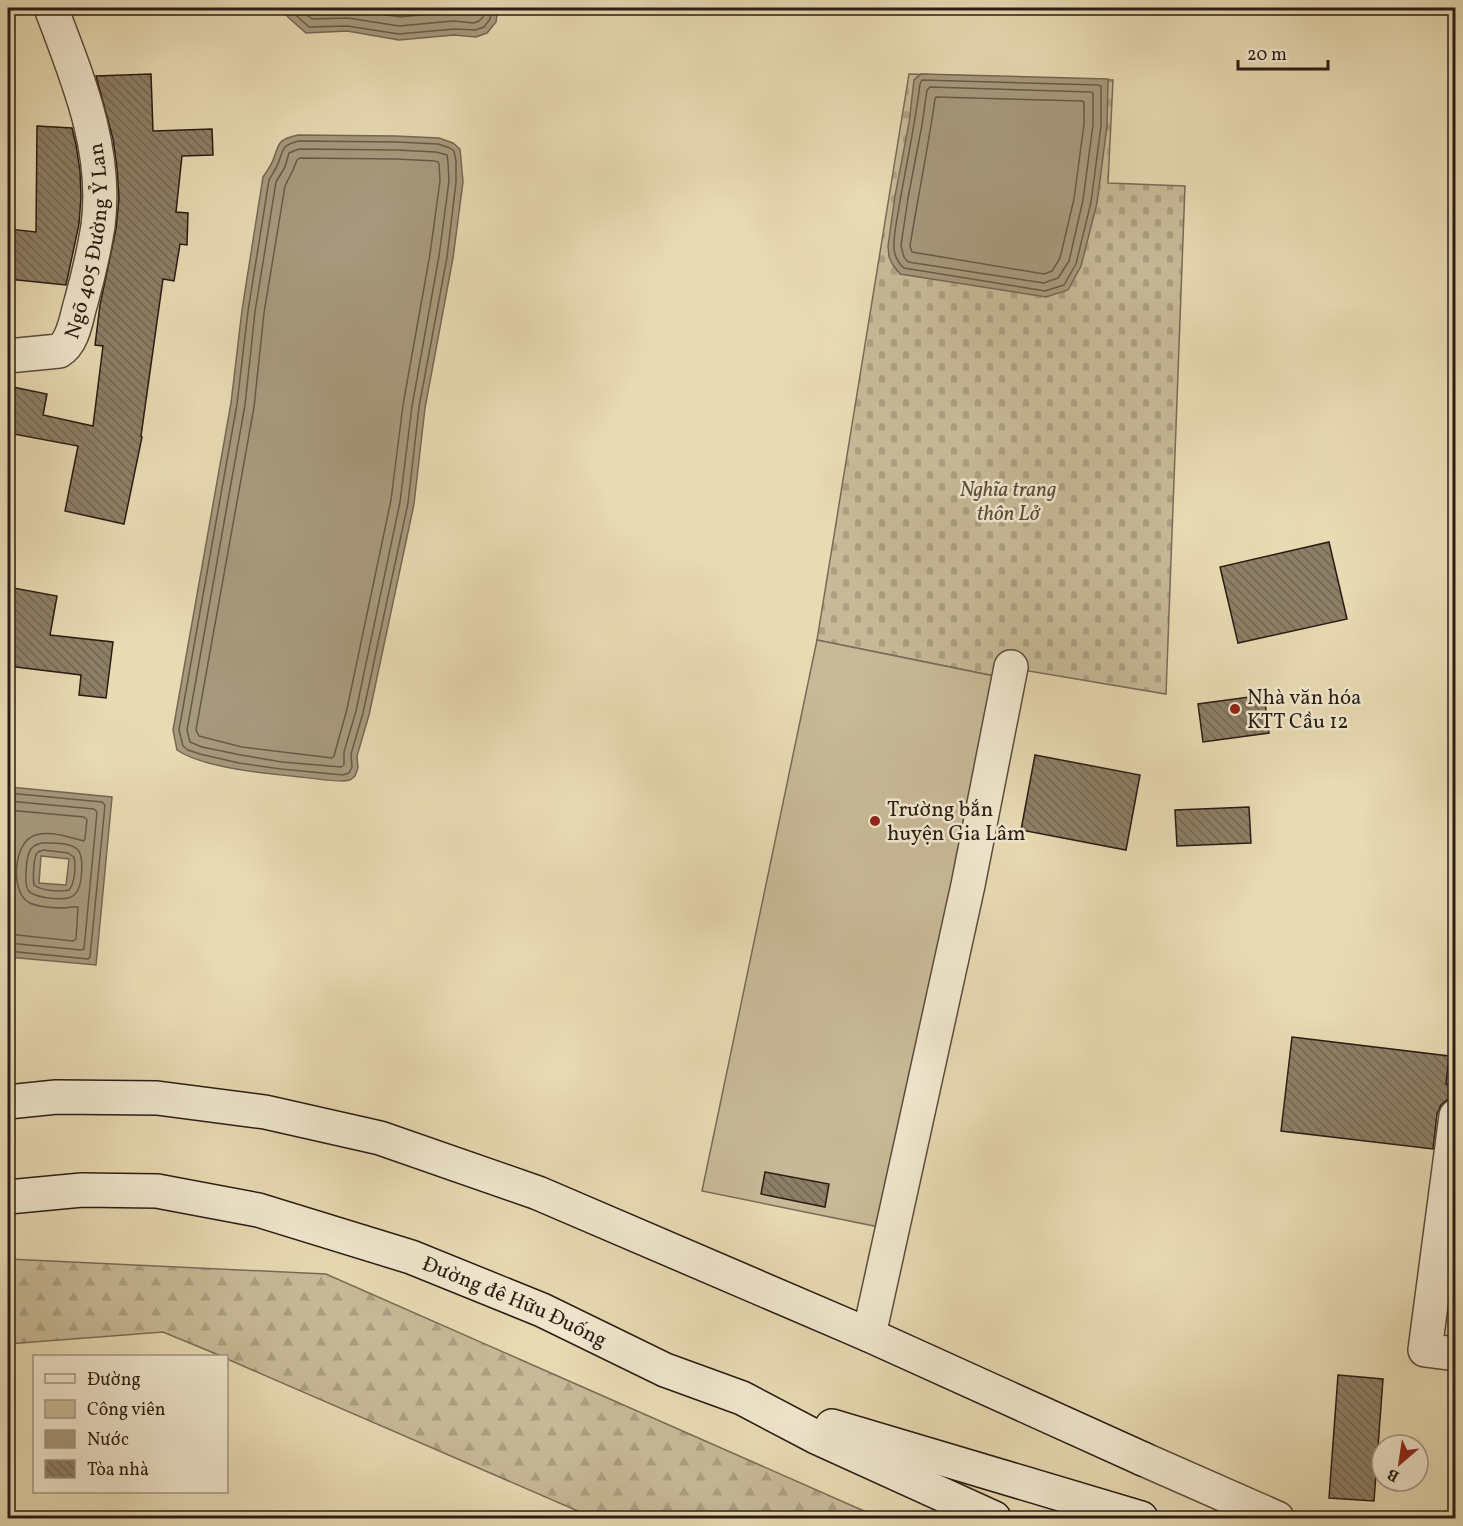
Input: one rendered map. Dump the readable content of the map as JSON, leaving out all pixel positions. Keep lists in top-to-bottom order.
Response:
{
  "streets": {
    "street": ["Ngõ 405 Đường Ỷ Lan", "Đường đê Hữu Đuống"]
  },
  "parks": ["Nghĩa trang thôn Lở"],
  "places": ["Nhà văn hóa KTT Cầu 12", "Trường bắn huyện Gia Lâm"],
  "legend": [
    "Đường",
    "Công viên",
    "Nước",
    "Tòa nhà"
  ],
  "scale_bar": "20 m",
  "north": "bottom left"
}
